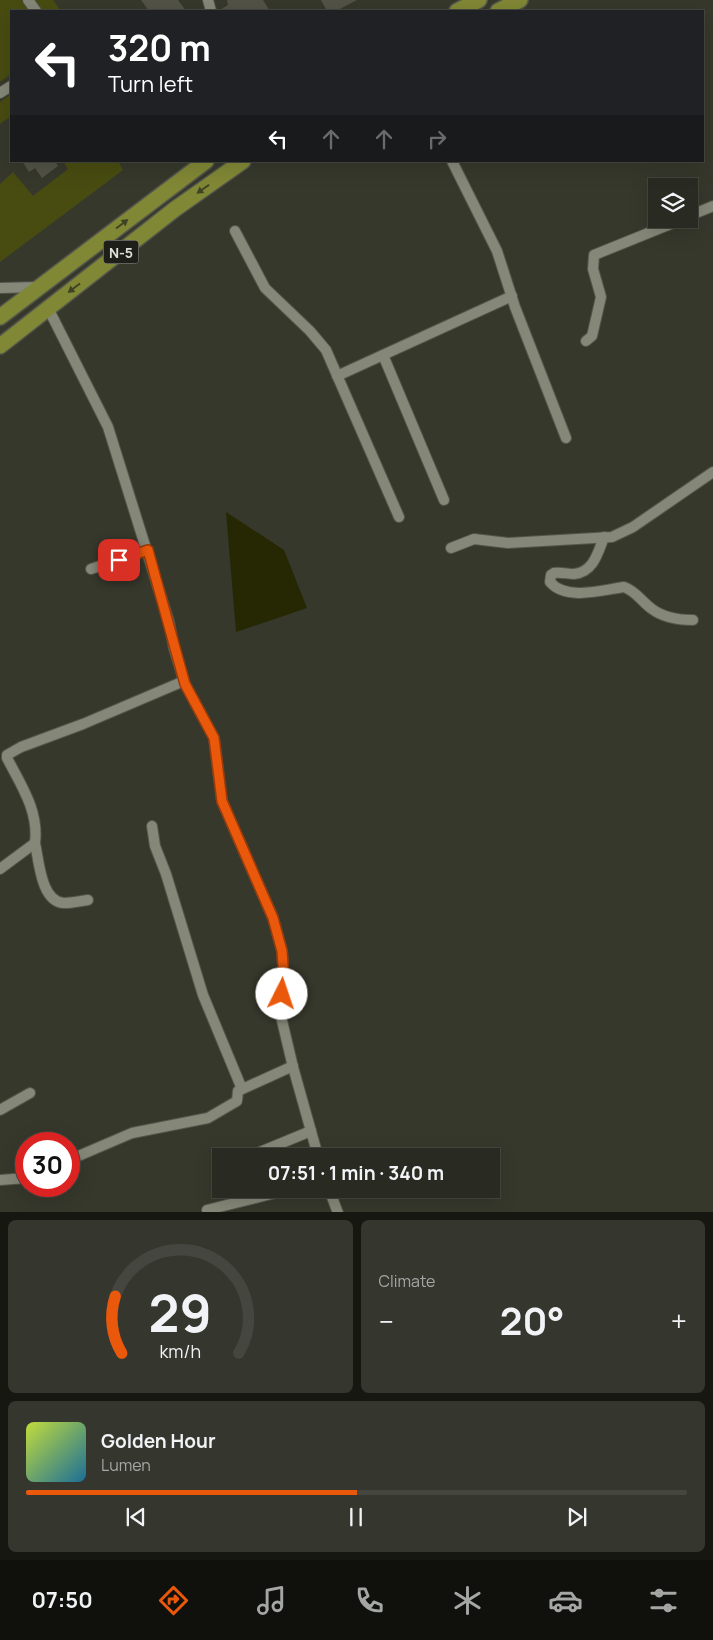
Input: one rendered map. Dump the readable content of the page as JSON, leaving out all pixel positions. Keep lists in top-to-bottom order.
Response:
{
  "streets": {
    "highway": ["N-5"]
  },
  "page": {
    "turn": ["320 m", "Turn left"],
    "limit": "30",
    "trip": "07:51 · 1 min · 340 m",
    "tile": "Climate",
    "heat": ["−", "20°", "+"],
    "song": ["Golden Hour", "Lumen"],
    "tabs": "07:50",
    "gauge": ["29", "km/h"]
  }
}
